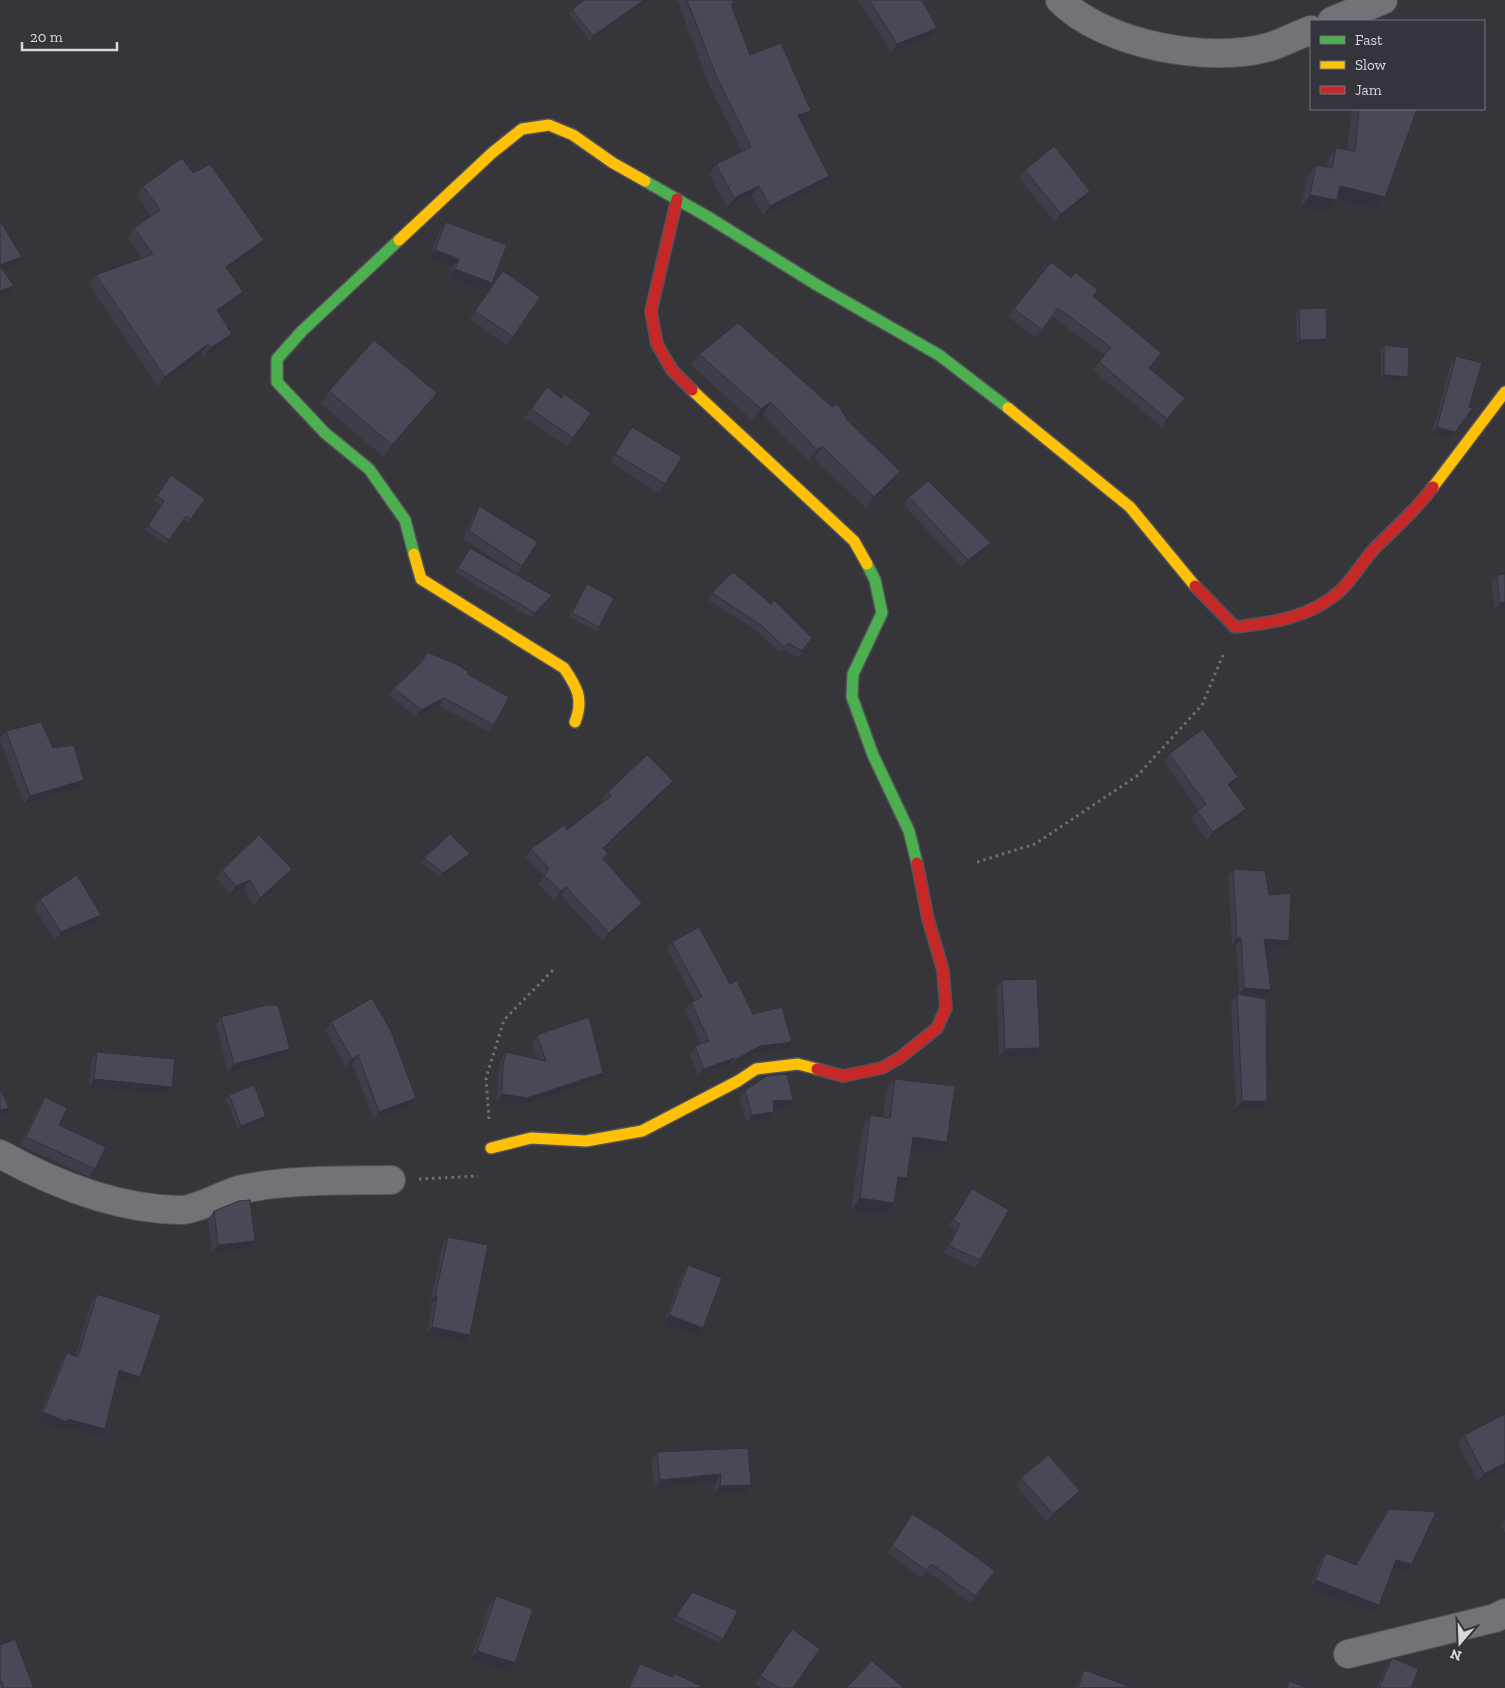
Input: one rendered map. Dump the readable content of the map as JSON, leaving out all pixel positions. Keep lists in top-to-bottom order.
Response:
{
  "legend": ["Fast", "Slow", "Jam"],
  "scale_bar": "20 m",
  "north": "bottom"
}
